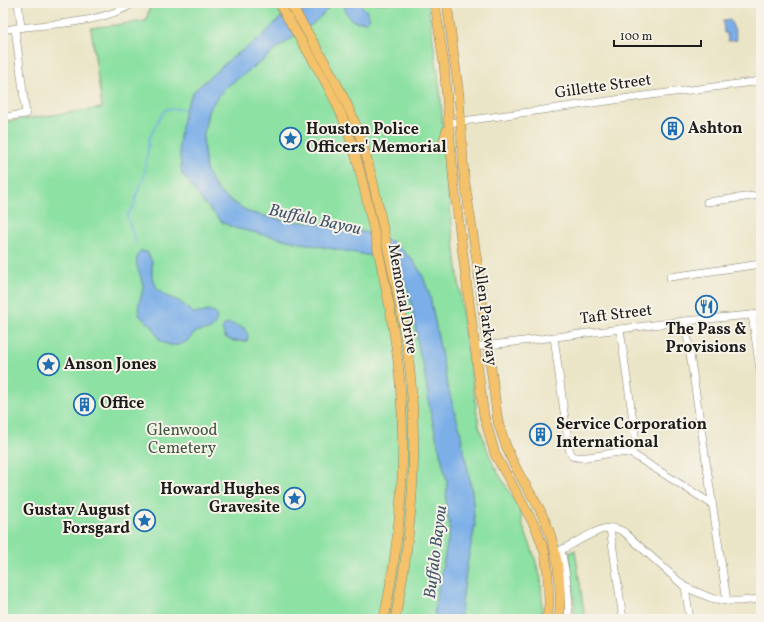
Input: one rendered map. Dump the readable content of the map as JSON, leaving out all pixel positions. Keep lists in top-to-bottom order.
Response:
{
  "streets": {
    "main road": ["Memorial Drive", "Allen Parkway"],
    "street": ["Gillette Street", "Taft Street"]
  },
  "crossings": [
    ["Gillette Street", "Allen Parkway"],
    ["Allen Parkway", "Taft Street"]
  ],
  "water": ["Buffalo Bayou"],
  "parks": ["Glenwood Cemetery"],
  "places": {
    "building": ["Ashton", "Office", "Service Corporation International"],
    "place": [
      "Houston Police Officers' Memorial",
      "Anson Jones",
      "Howard Hughes Gravesite",
      "Gustav August Forsgard"
    ],
    "restaurant": ["The Pass & Provisions"]
  },
  "scale_bar": "100 m"
}
